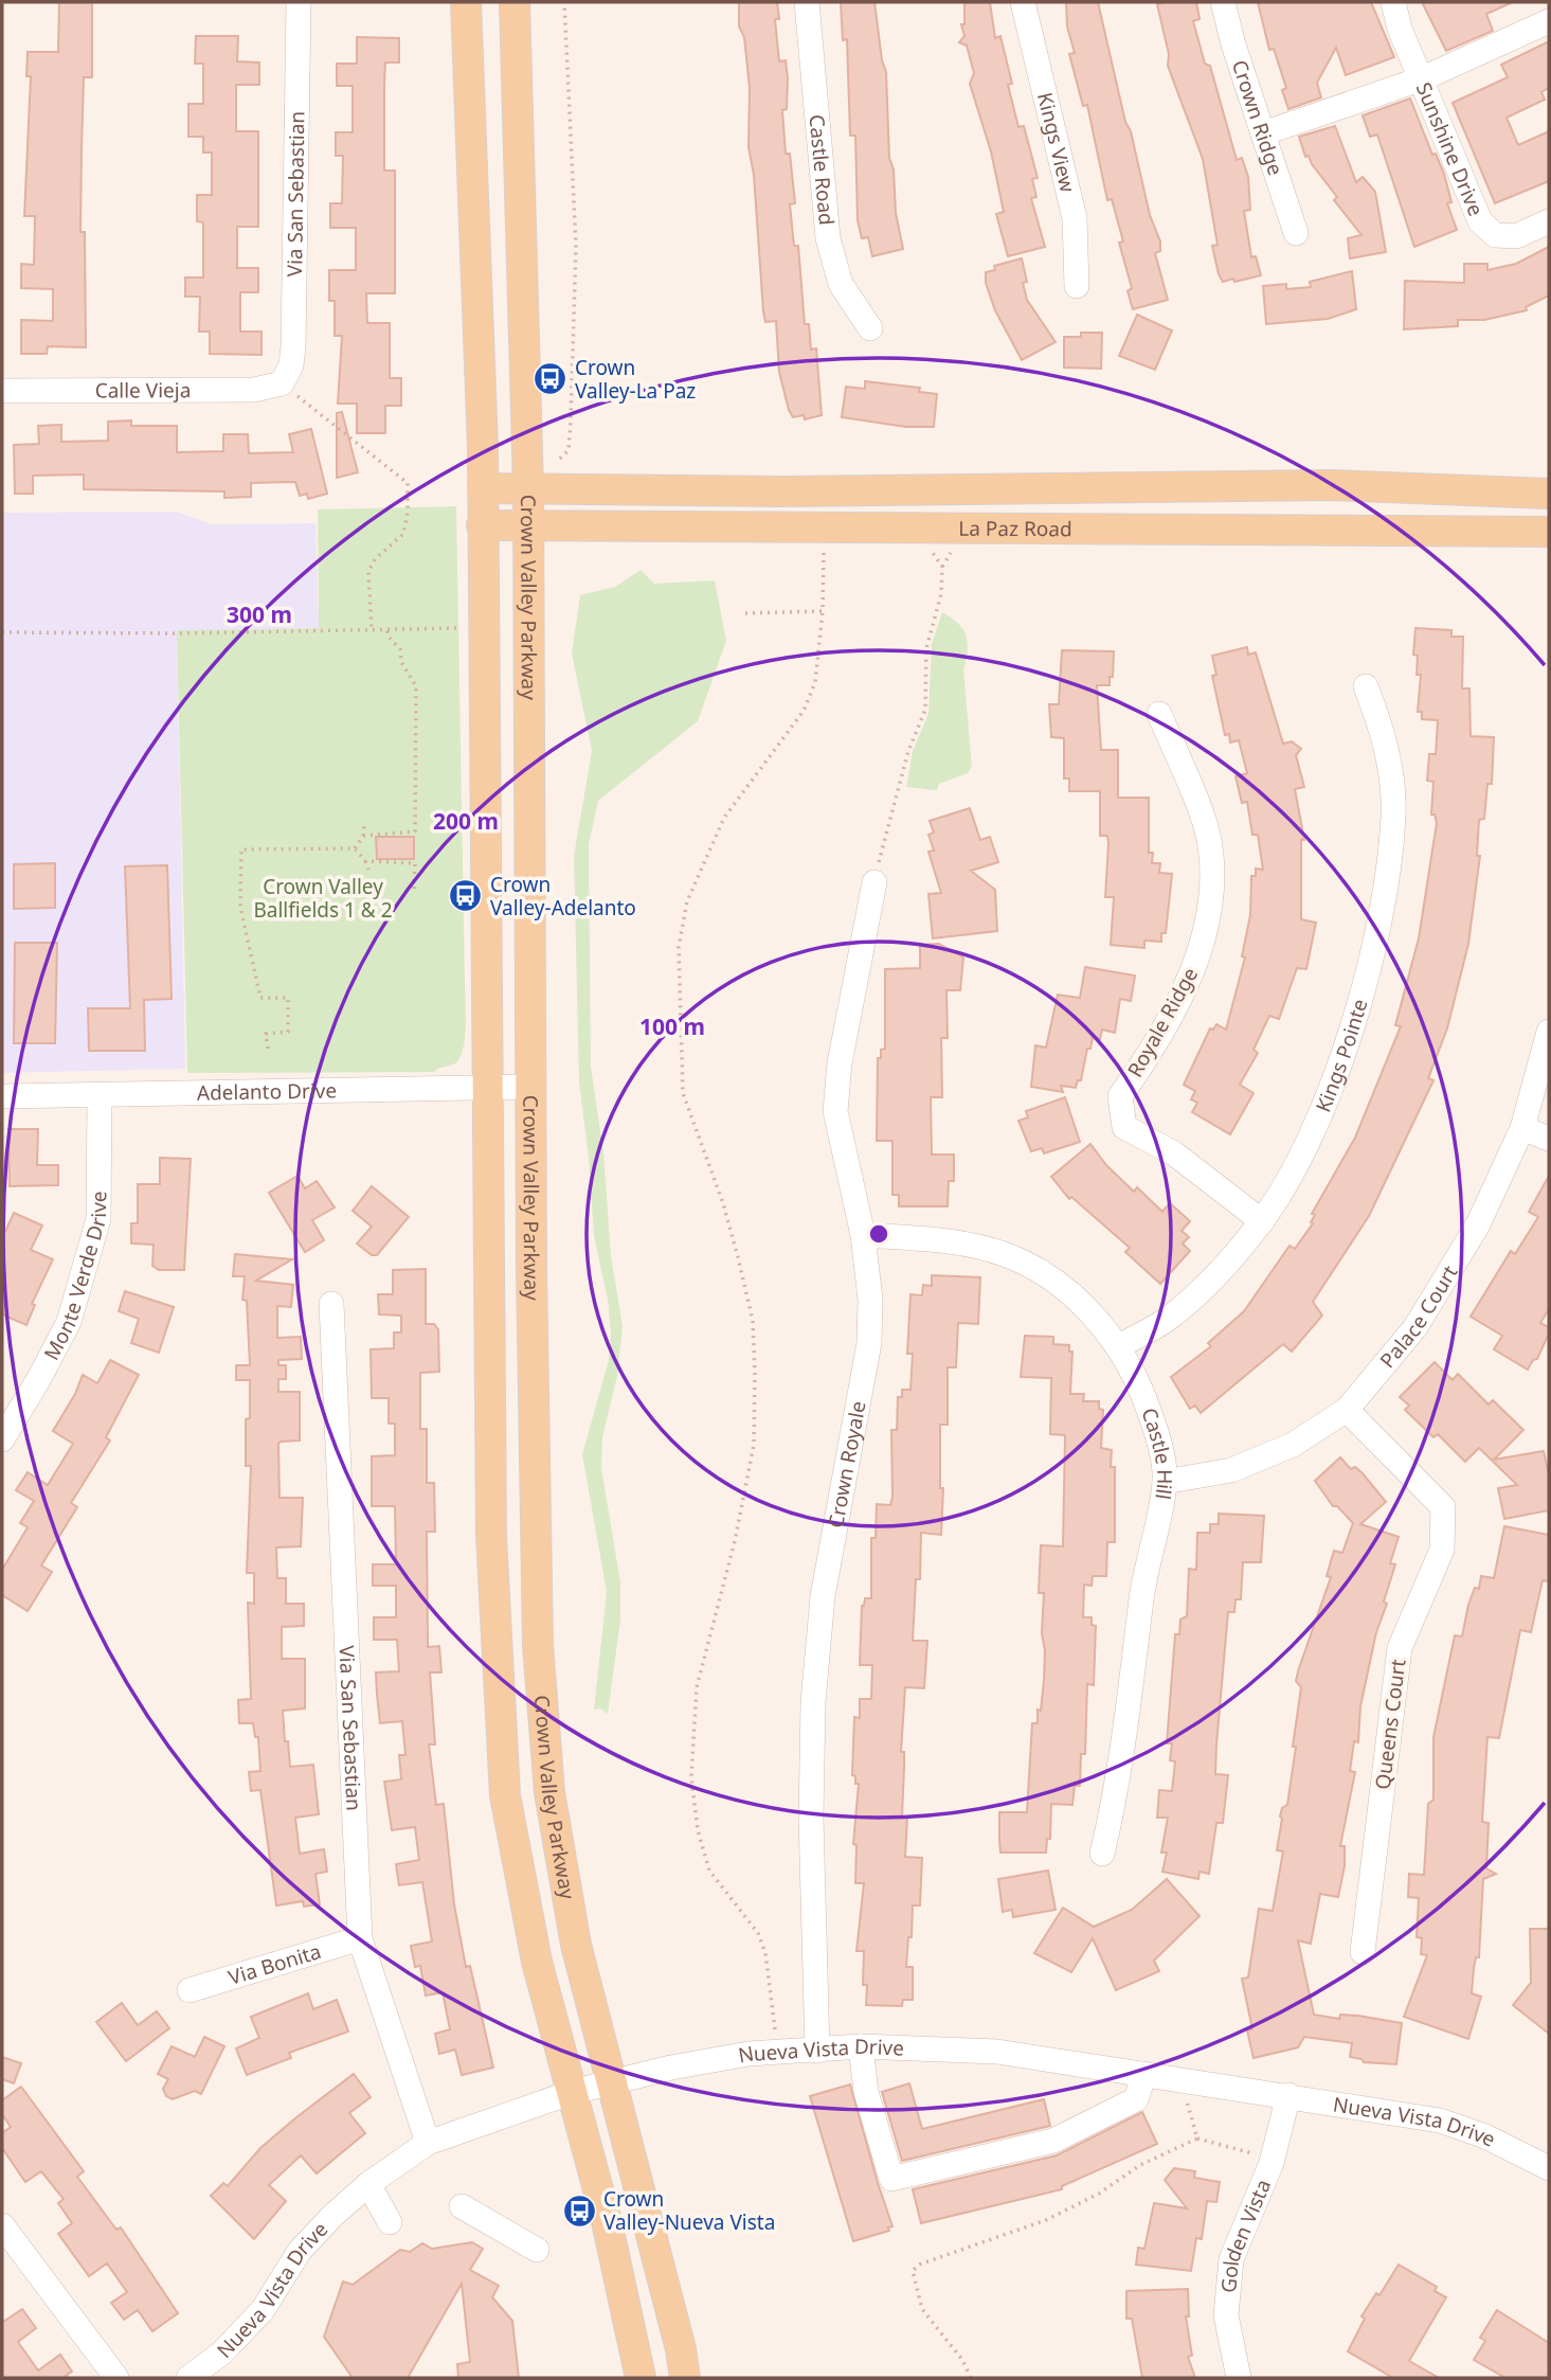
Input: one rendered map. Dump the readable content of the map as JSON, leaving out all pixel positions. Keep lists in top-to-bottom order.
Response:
{
  "streets": {
    "main road": ["La Paz Road", "Crown Valley Parkway"],
    "street": [
      "Crown Ridge",
      "Kings View",
      "Sunshine Drive",
      "Castle Road",
      "Via San Sebastian",
      "Calle Vieja",
      "Royale Ridge",
      "Kings Pointe",
      "Adelanto Drive",
      "Monte Verde Drive",
      "Palace Court",
      "Castle Hill",
      "Crown Royale",
      "Queens Court",
      "Via Bonita",
      "Nueva Vista Drive",
      "Golden Vista"
    ]
  },
  "crossings": [
    ["Via San Sebastian", "Calle Vieja"],
    ["Via San Sebastian", "Via Bonita"],
    ["Via San Sebastian", "Nueva Vista Drive"],
    ["La Paz Road", "Crown Valley Parkway"],
    ["Crown Valley Parkway", "Adelanto Drive"],
    ["Crown Valley Parkway", "Nueva Vista Drive"],
    ["Royale Ridge", "Kings Pointe"],
    ["Kings Pointe", "Castle Hill"],
    ["Adelanto Drive", "Monte Verde Drive"],
    ["Palace Court", "Castle Hill"],
    ["Palace Court", "Queens Court"],
    ["Castle Hill", "Crown Royale"],
    ["Crown Royale", "Nueva Vista Drive"],
    ["Nueva Vista Drive", "Golden Vista"]
  ],
  "parks": ["Crown Valley Ballfields 1 & 2"],
  "places": {
    "bus stop": ["Crown Valley-La Paz", "Crown Valley-Adelanto", "Crown Valley-Nueva Vista"]
  },
  "rings": ["300 m", "200 m", "100 m"]
}
